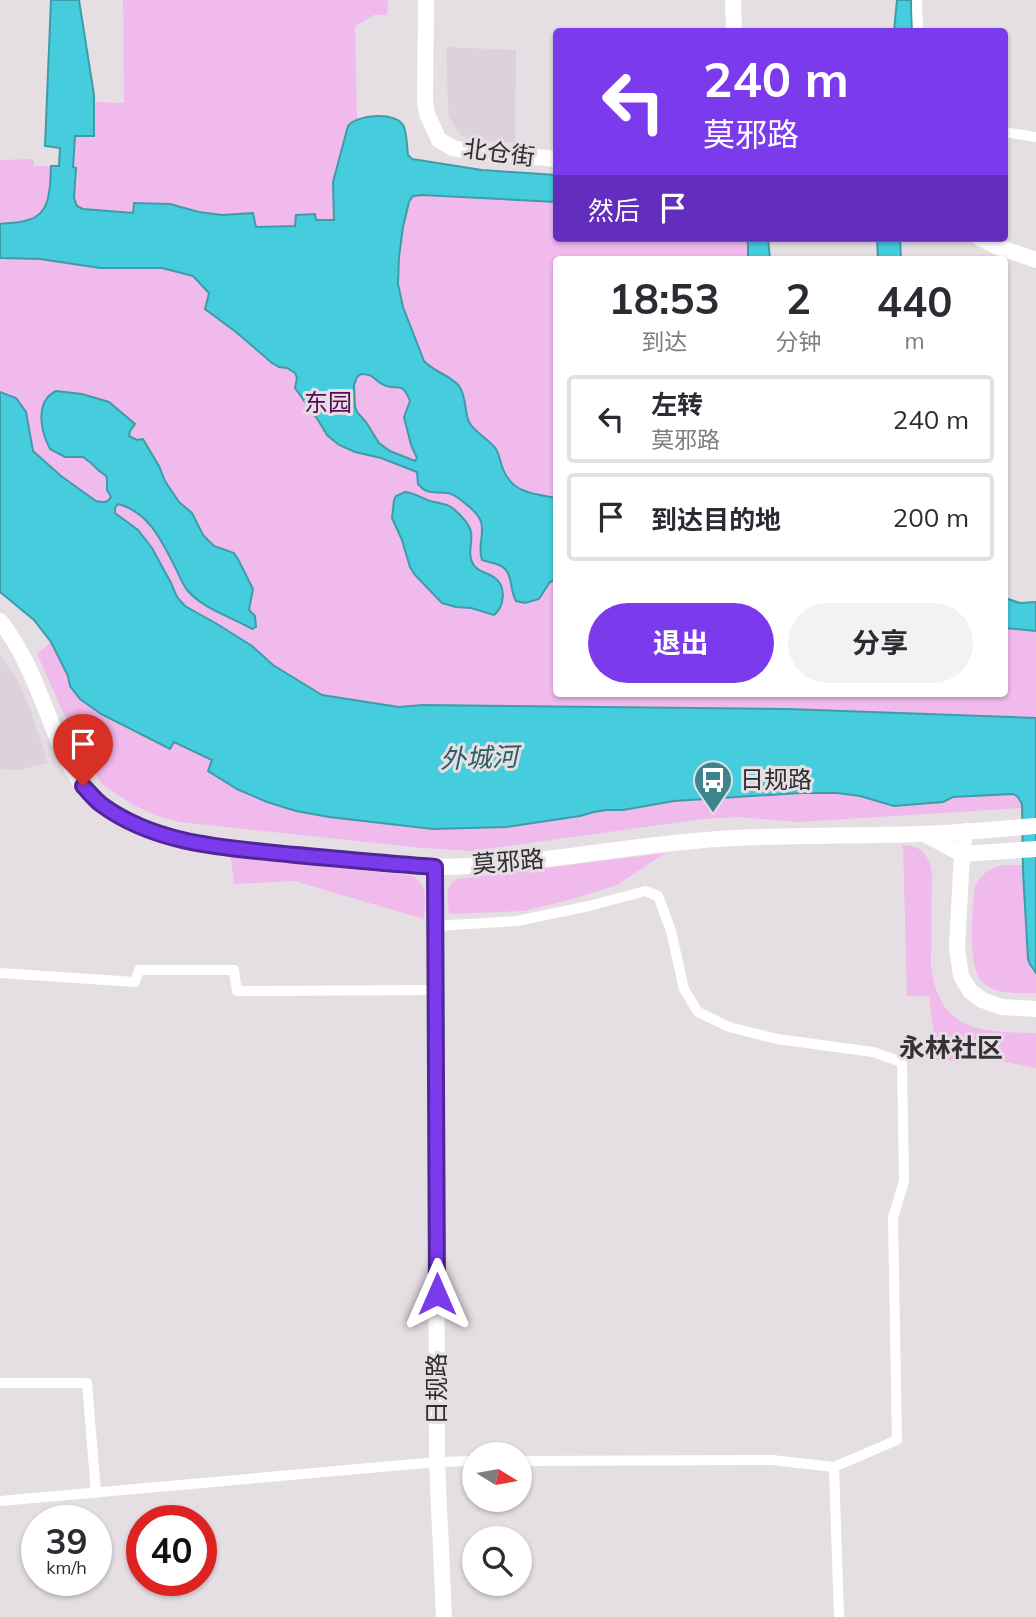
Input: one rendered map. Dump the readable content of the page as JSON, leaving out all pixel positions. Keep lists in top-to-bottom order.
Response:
{
  "streets": {
    "main road": ["北仓街", "莫邪路", "日规路"]
  },
  "crossings": [
    ["莫邪路", "日规路"]
  ],
  "districts": ["永林社区"],
  "water": ["外城河"],
  "parks": ["东园"],
  "places": {
    "bus stop": ["日规路"]
  },
  "north": "right",
  "page": {
    "turn": ["240 m", "莫邪路"],
    "then": "然后",
    "eta": [
      "18:53",
      "到达",
      "2",
      "分钟",
      "440",
      "m"
    ],
    "list": [
      {
        "name": "左转",
        "note": "莫邪路",
        "value": "240 m"
      },
      {
        "name": "到达目的地",
        "value": "200 m"
      }
    ],
    "buttons": ["退出", "分享"],
    "speed": "39 km/h",
    "limit": "40"
  }
}
